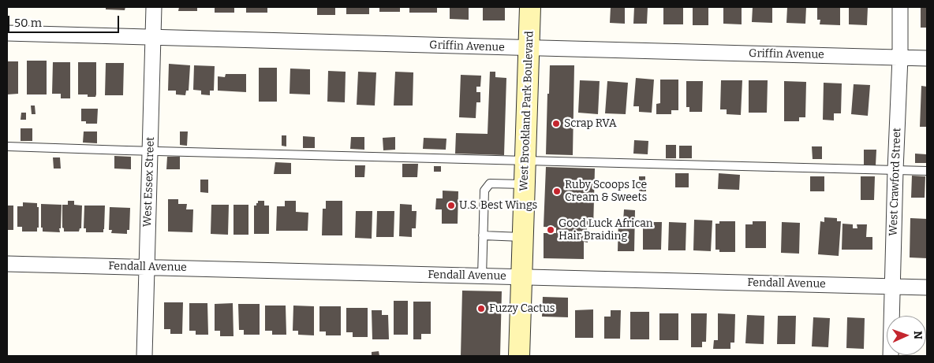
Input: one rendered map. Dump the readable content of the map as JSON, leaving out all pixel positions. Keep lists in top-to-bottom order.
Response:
{
  "streets": {
    "main road": ["West Brookland Park Boulevard"],
    "street": [
      "Griffin Avenue",
      "West Essex Street",
      "West Crawford Street",
      "Fendall Avenue"
    ]
  },
  "crossings": [
    ["Griffin Avenue", "West Brookland Park Boulevard"],
    ["Griffin Avenue", "West Essex Street"],
    ["Griffin Avenue", "West Crawford Street"],
    ["West Brookland Park Boulevard", "Fendall Avenue"],
    ["West Essex Street", "Fendall Avenue"],
    ["West Crawford Street", "Fendall Avenue"]
  ],
  "places": [
    "Scrap RVA",
    "Ruby Scoops Ice Cream & Sweets",
    "U.S. Best Wings",
    "Good Luck African Hair Braiding",
    "Fuzzy Cactus"
  ],
  "scale_bar": "50 m",
  "north": "right"
}
